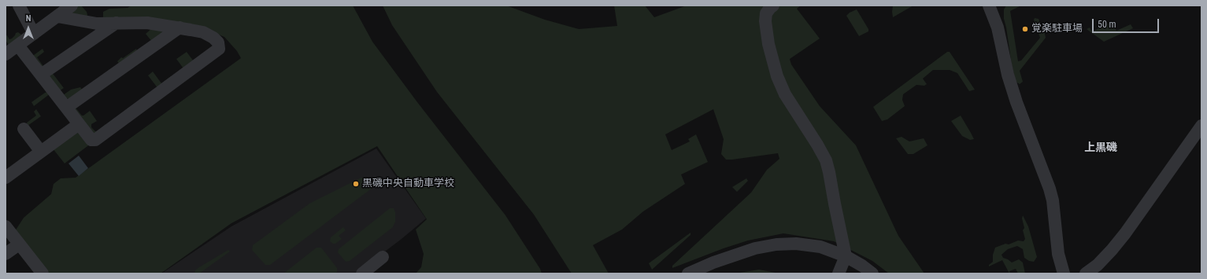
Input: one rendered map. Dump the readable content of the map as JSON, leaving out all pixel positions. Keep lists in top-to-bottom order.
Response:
{
  "districts": ["上黒磯"],
  "places": ["覚楽駐車場", "黒磯中央自動車学校"],
  "scale_bar": "50 m",
  "north": "top"
}
